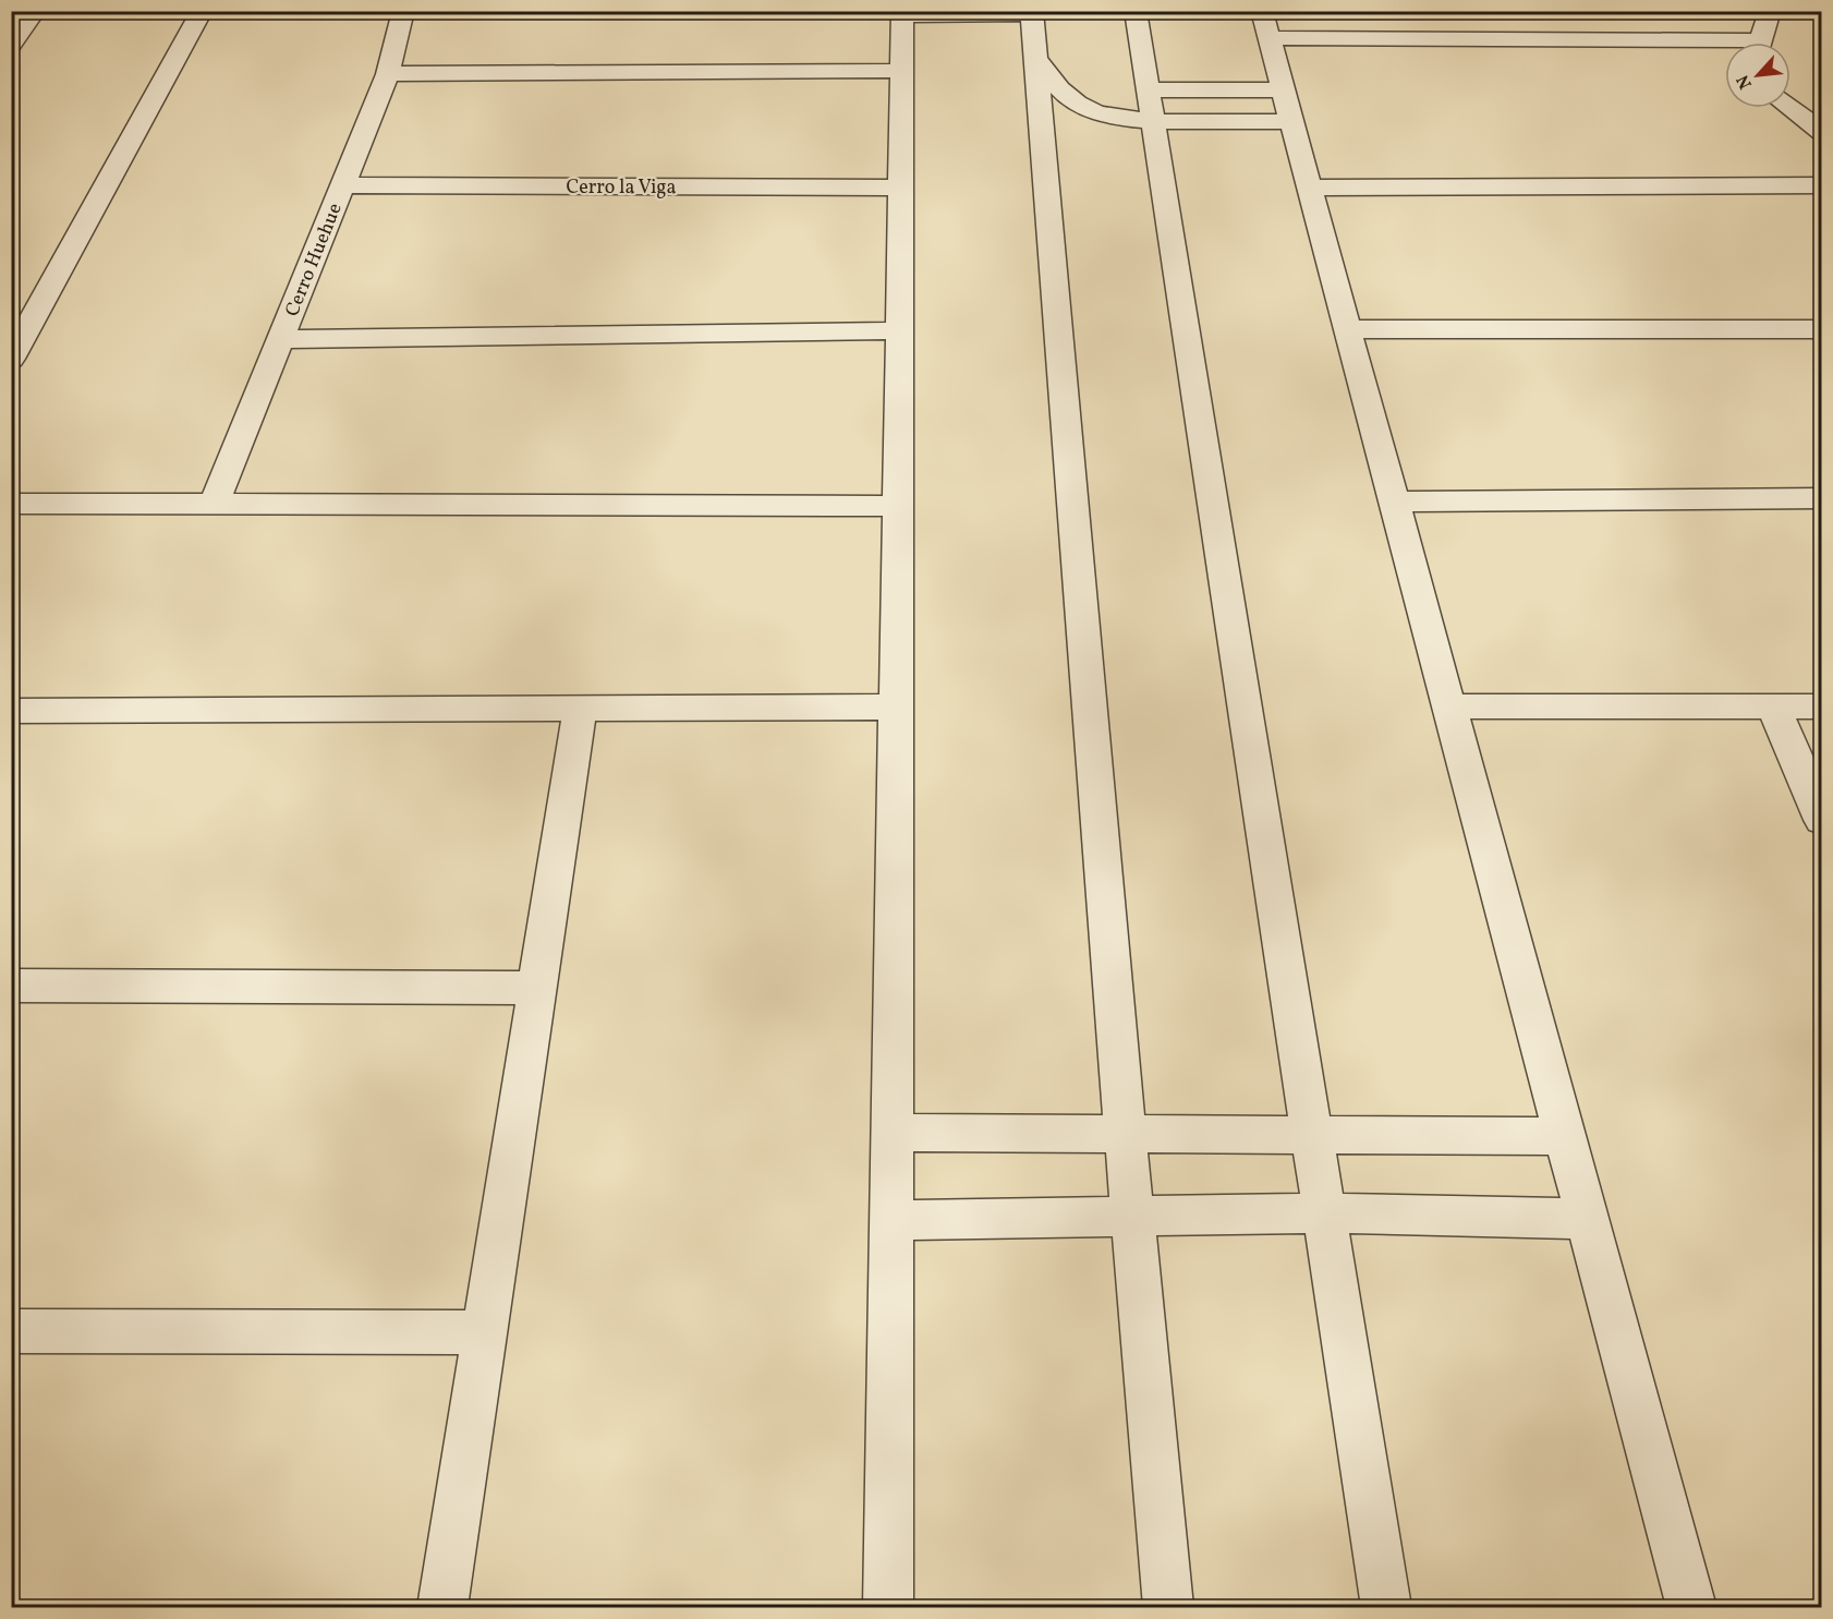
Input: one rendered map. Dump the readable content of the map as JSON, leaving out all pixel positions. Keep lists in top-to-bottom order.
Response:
{
  "streets": {
    "street": ["Cerro la Viga", "Cerro Huehue"]
  },
  "crossings": [
    ["Cerro la Viga", "Cerro Huehue"]
  ],
  "north": "bottom left"
}
